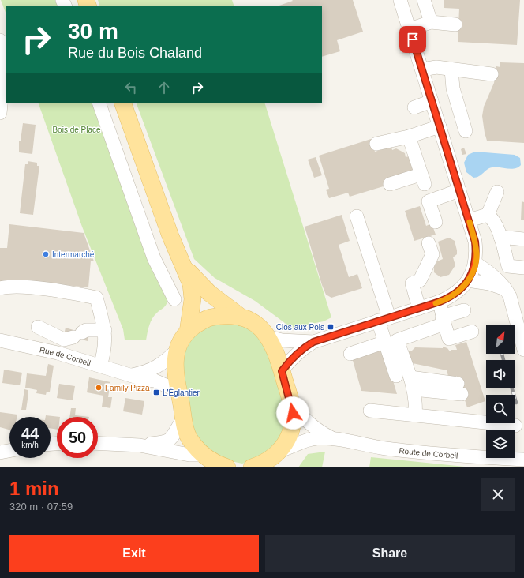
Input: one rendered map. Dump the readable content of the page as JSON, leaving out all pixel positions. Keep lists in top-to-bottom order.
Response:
{
  "streets": {
    "street": ["Rue de Corbeil", "Route de Corbeil"]
  },
  "parks": ["Bois de Place"],
  "places": {
    "other": ["Intermarché", "Family Pizza"],
    "transit": ["Clos aux Pois", "L'Églantier"]
  },
  "north": "top right",
  "page": {
    "turn": ["30 m", "Rue du Bois Chaland"],
    "speed": "44 km/h",
    "limit": "50",
    "heading": ["1 min", "320 m · 07:59"],
    "buttons": ["Exit", "Share"]
  }
}
